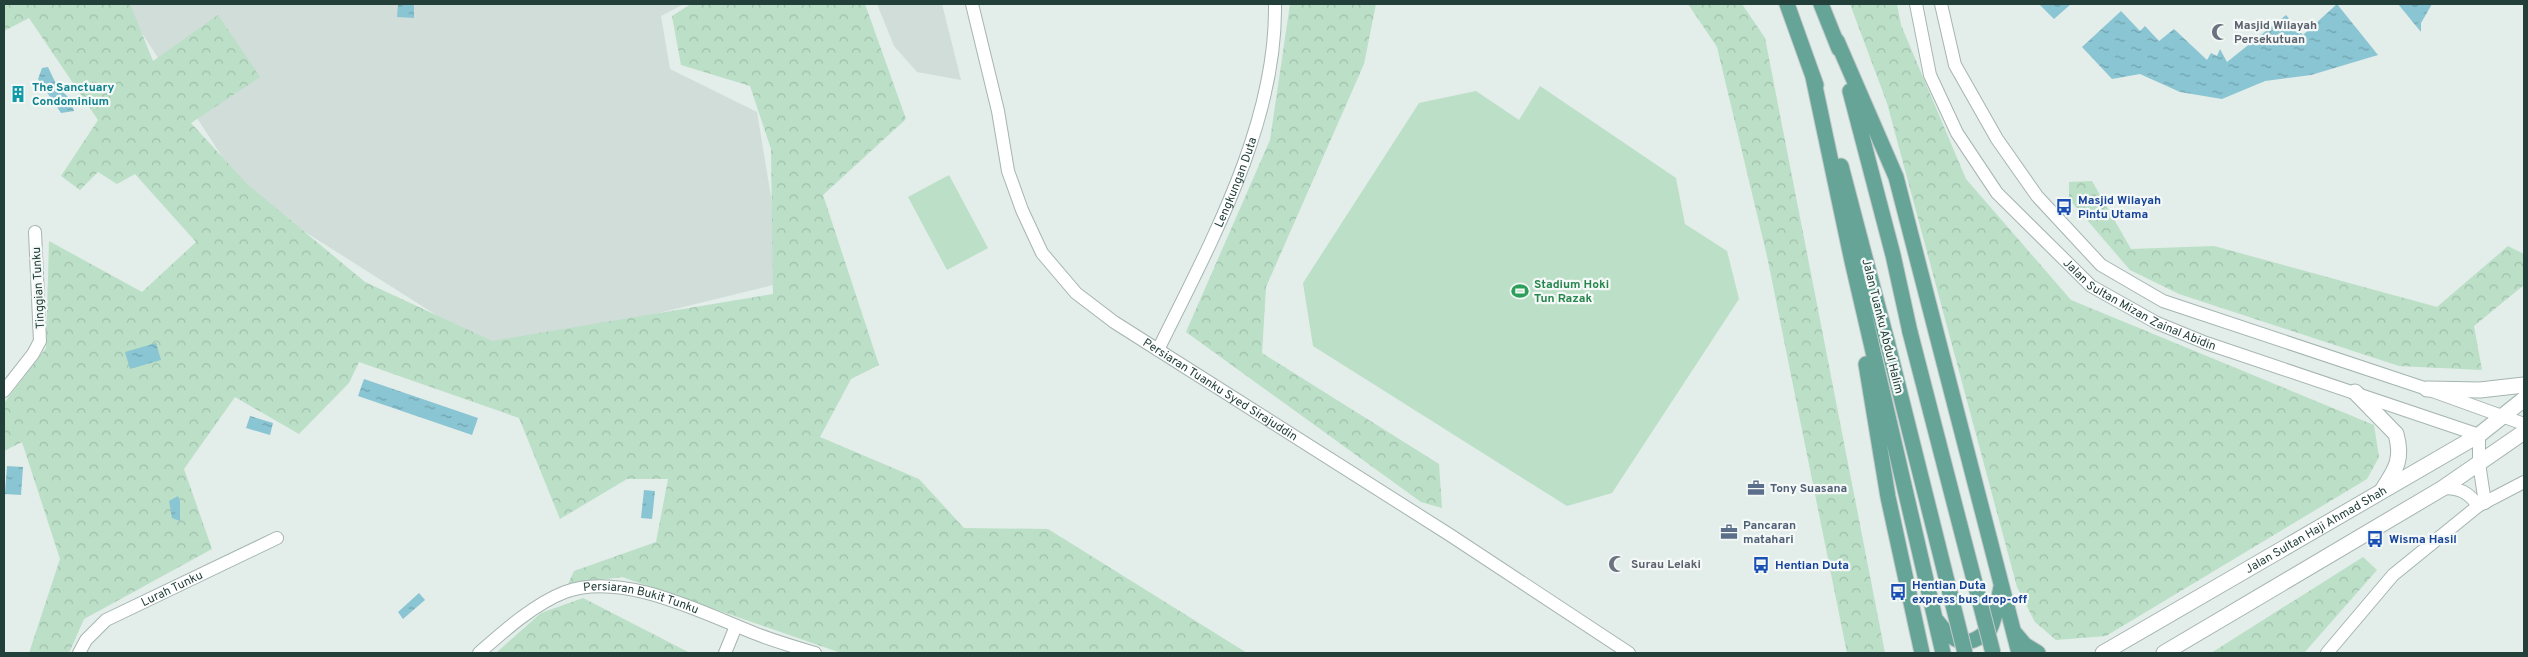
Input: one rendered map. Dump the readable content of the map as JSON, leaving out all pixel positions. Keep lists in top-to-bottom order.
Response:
{
  "streets": {
    "main road": ["Jalan Tuanku Abdul Halim"],
    "street": [
      "Lengkungan Duta",
      "Tinggian Tunku",
      "Jalan Sultan Mizan Zainal Abidin",
      "Persiaran Tuanku Syed Sirajuddin",
      "Jalan Sultan Haji Ahmad Shah",
      "Lurah Tunku",
      "Persiaran Bukit Tunku"
    ]
  },
  "crossings": [
    ["Lengkungan Duta", "Persiaran Tuanku Syed Sirajuddin"],
    ["Jalan Sultan Mizan Zainal Abidin", "Jalan Sultan Haji Ahmad Shah"]
  ],
  "places": {
    "mosque": ["Masjid Wilayah Persekutuan", "Surau Lelaki"],
    "building": ["The Sanctuary Condominium"],
    "bus stop": [
      "Masjid Wilayah Pintu Utama",
      "Wisma Hasil",
      "Hentian Duta",
      "Hentian Duta express bus drop-off"
    ],
    "sports": ["Stadium Hoki Tun Razak"],
    "office": ["Tony Suasana", "Pancaran matahari"]
  }
}
